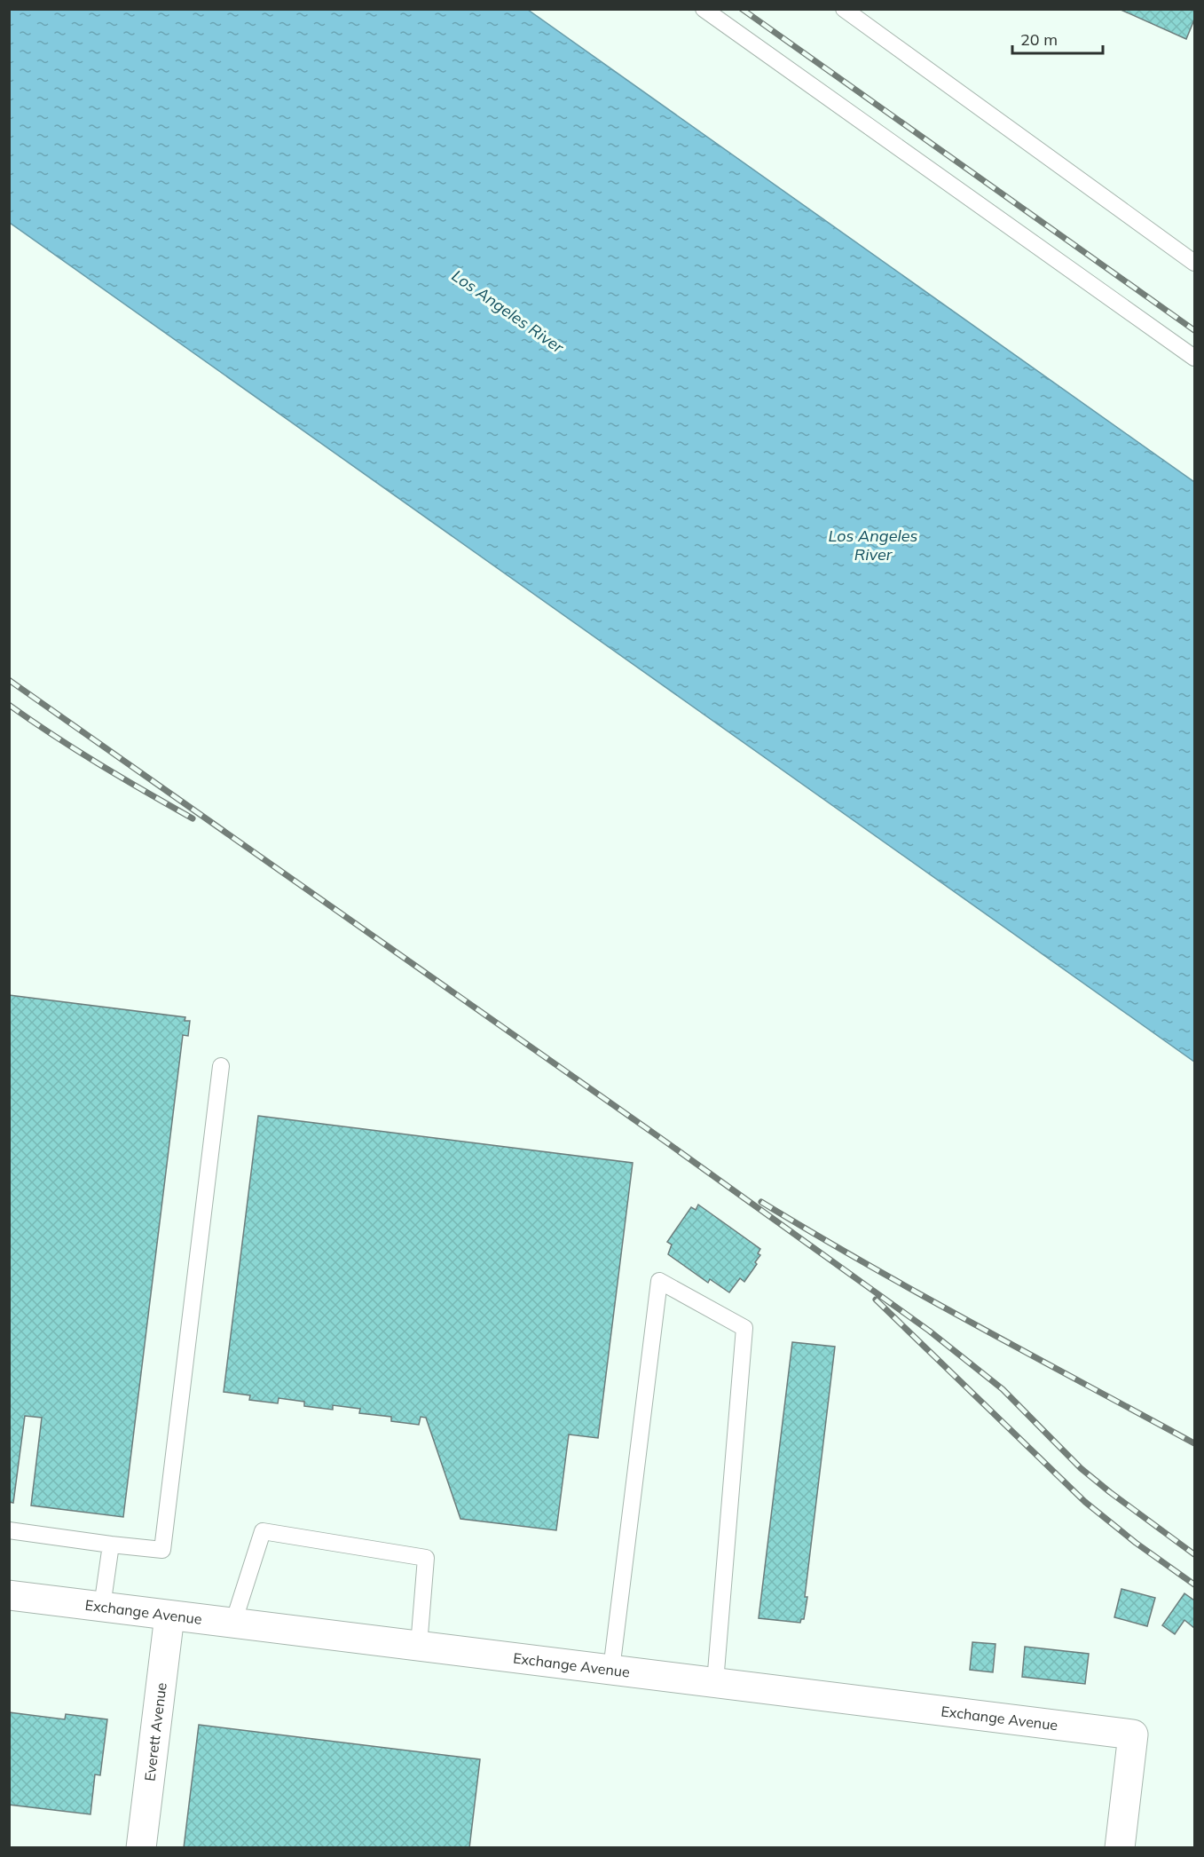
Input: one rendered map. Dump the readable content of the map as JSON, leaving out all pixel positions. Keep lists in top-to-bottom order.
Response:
{
  "streets": {
    "street": ["Exchange Avenue", "Everett Avenue"]
  },
  "crossings": [
    ["Exchange Avenue", "Everett Avenue"]
  ],
  "water": ["Los Angeles River"],
  "scale_bar": "20 m"
}
